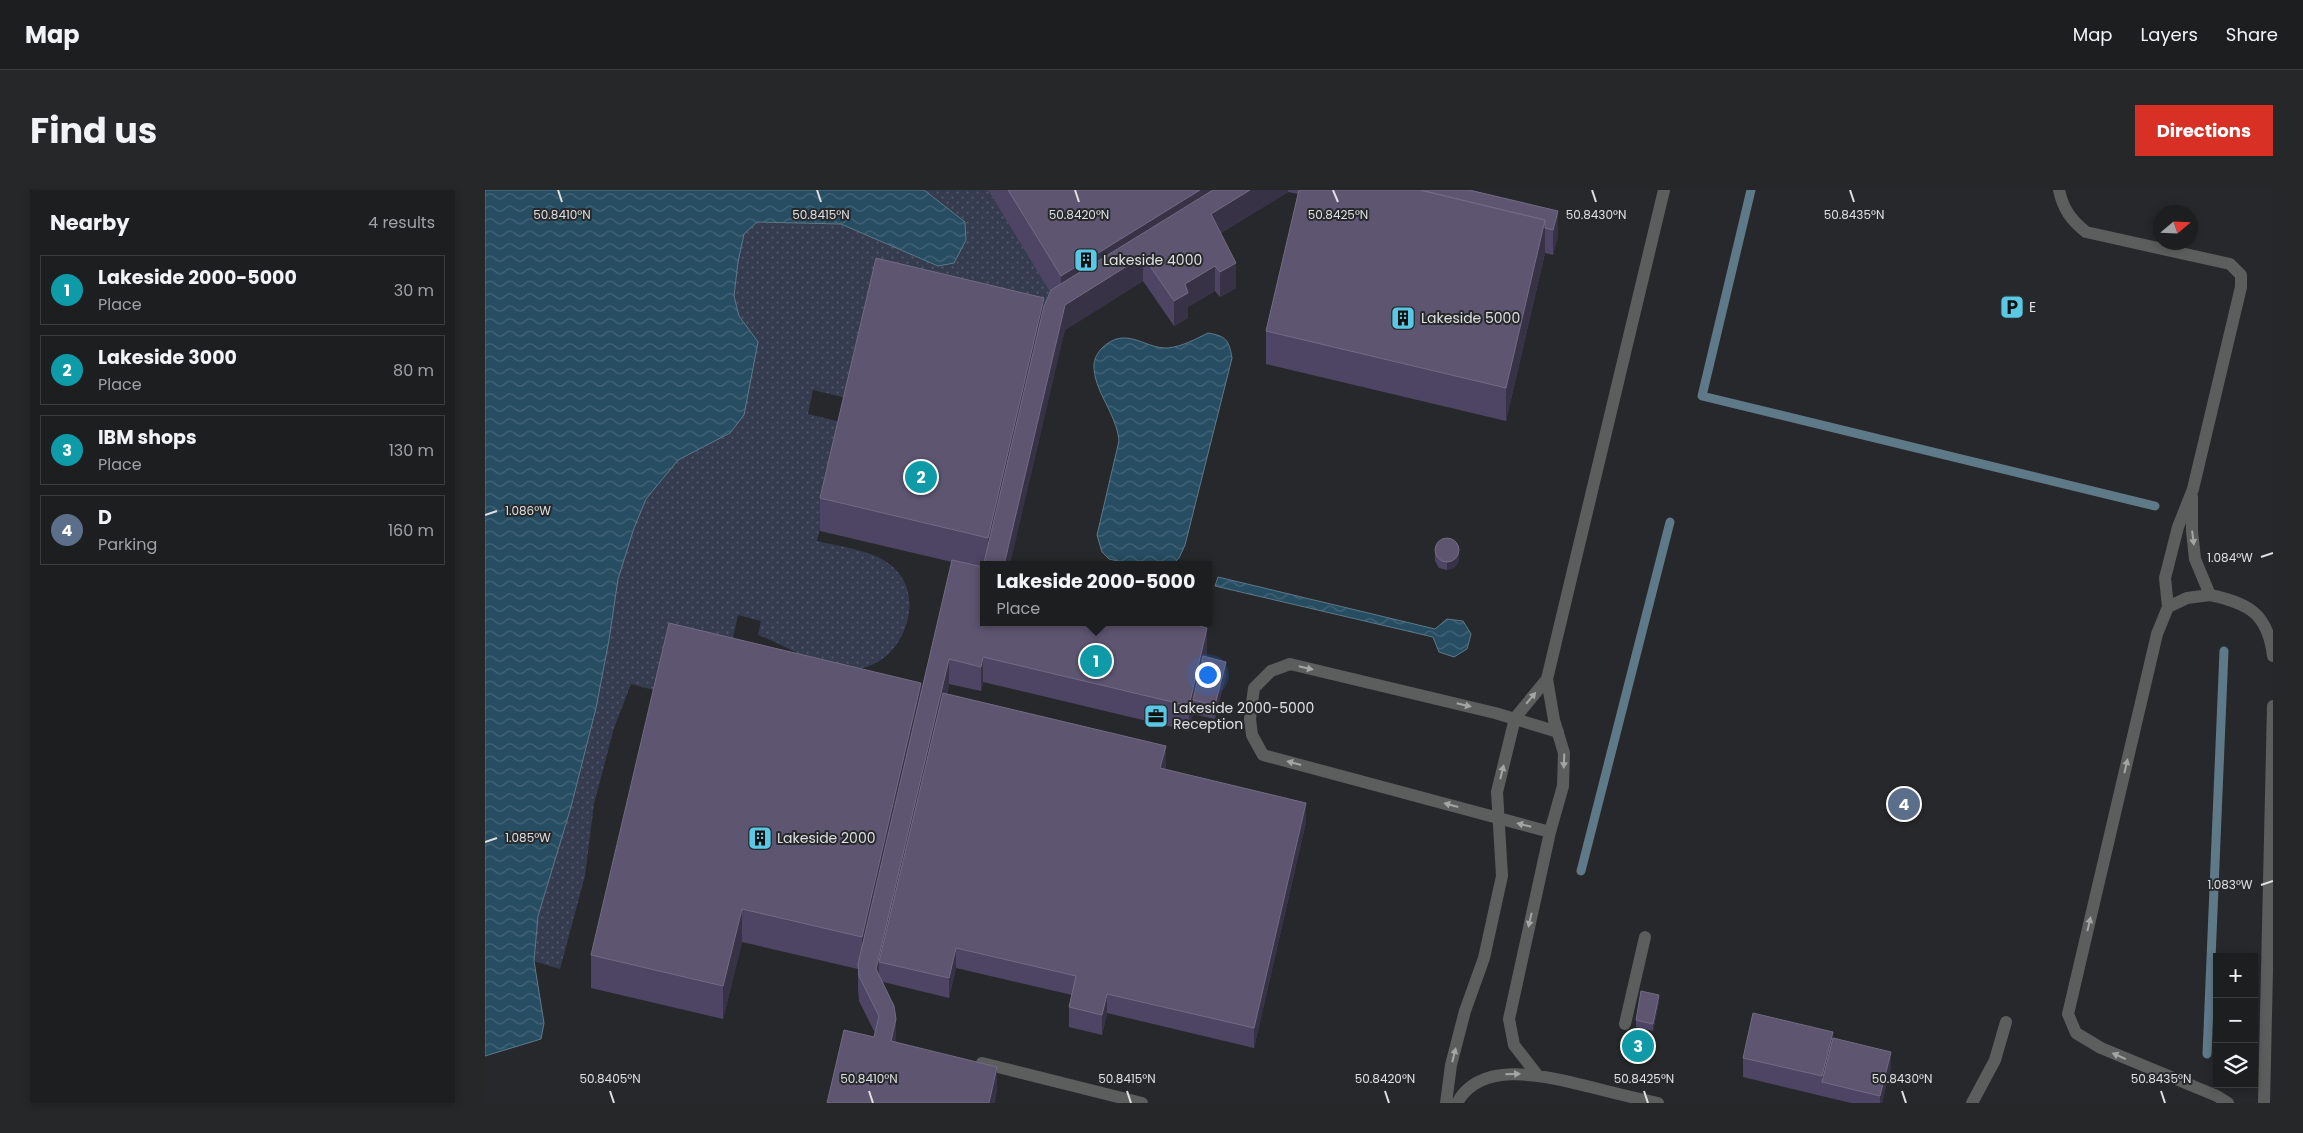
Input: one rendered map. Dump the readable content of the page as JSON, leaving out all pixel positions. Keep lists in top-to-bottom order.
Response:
{
  "places": {
    "building": ["Lakeside 4000", "Lakeside 5000", "Lakeside 2000"],
    "parking": ["E"],
    "office": ["Lakeside 2000-5000 Reception"]
  },
  "north": "right",
  "page": {
    "header": "Map",
    "nav": ["Map", "Layers", "Share"],
    "title": "Find us",
    "buttons": "Directions",
    "heading": ["Nearby", "4 results"],
    "list": [
      {
        "mark": "1",
        "name": "Lakeside 2000-5000",
        "note": "Place",
        "value": "30 m"
      },
      {
        "mark": "2",
        "name": "Lakeside 3000",
        "note": "Place",
        "value": "80 m"
      },
      {
        "mark": "3",
        "name": "IBM shops",
        "note": "Place",
        "value": "130 m"
      },
      {
        "mark": "4",
        "name": "D",
        "note": "Parking",
        "value": "160 m"
      }
    ],
    "pins": [
      "2",
      "1",
      "4",
      "3"
    ],
    "popup": ["Lakeside 2000-5000", "Place"],
    "map_buttons": ["+", "−"]
  },
  "coordinates": [
    "50.8410°N",
    "50.8415°N",
    "50.8420°N",
    "50.8425°N",
    "50.8430°N",
    "50.8435°N",
    "1.086°W",
    "1.084°W",
    "1.085°W",
    "1.083°W",
    "50.8405°N"
  ]
}
